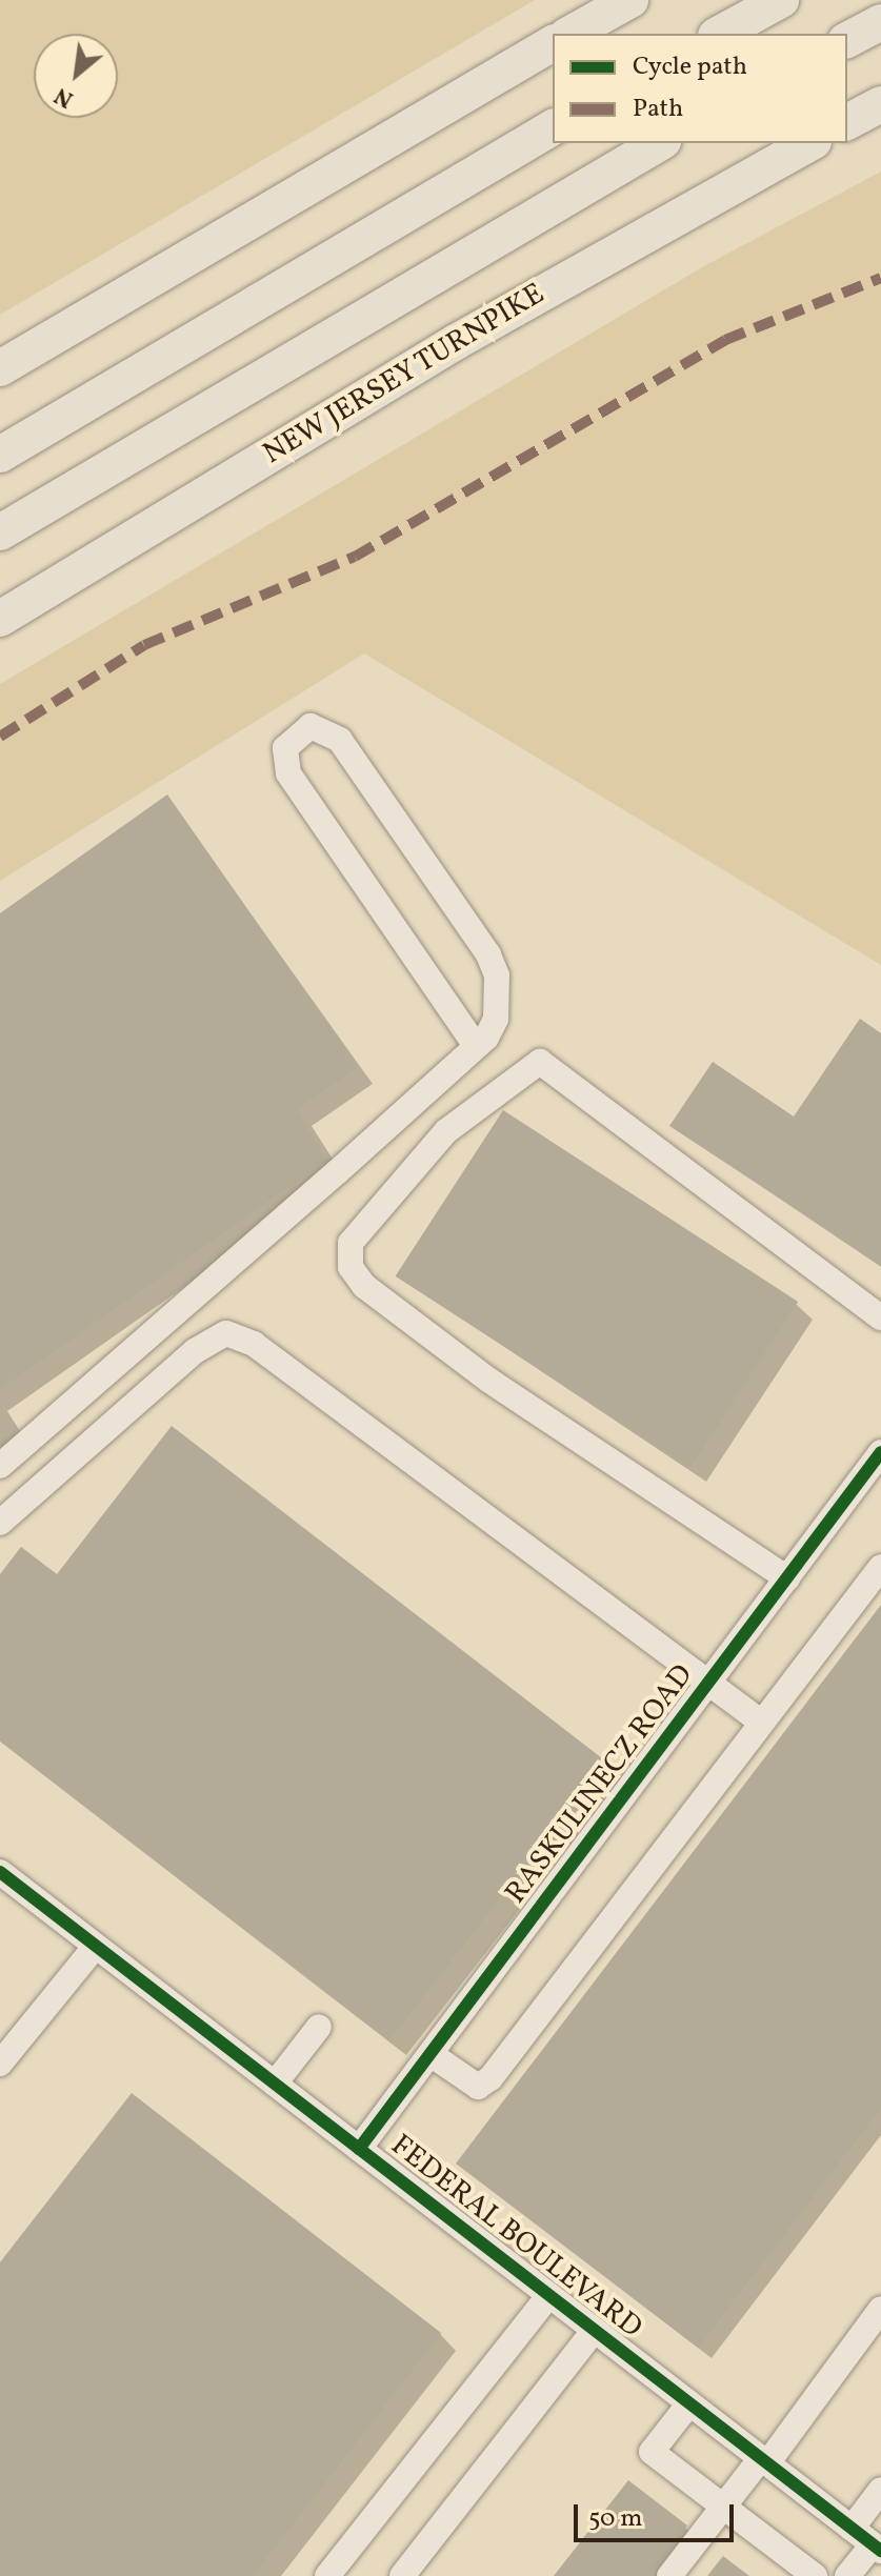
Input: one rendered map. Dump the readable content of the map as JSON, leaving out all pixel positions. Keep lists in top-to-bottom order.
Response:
{
  "streets": {
    "highway": ["NEW JERSEY TURNPIKE"],
    "street": ["RASKULINECZ ROAD", "FEDERAL BOULEVARD"]
  },
  "crossings": [
    ["RASKULINECZ ROAD", "FEDERAL BOULEVARD"]
  ],
  "legend": ["Cycle path", "Path"],
  "scale_bar": "50 m",
  "north": "bottom left"
}
